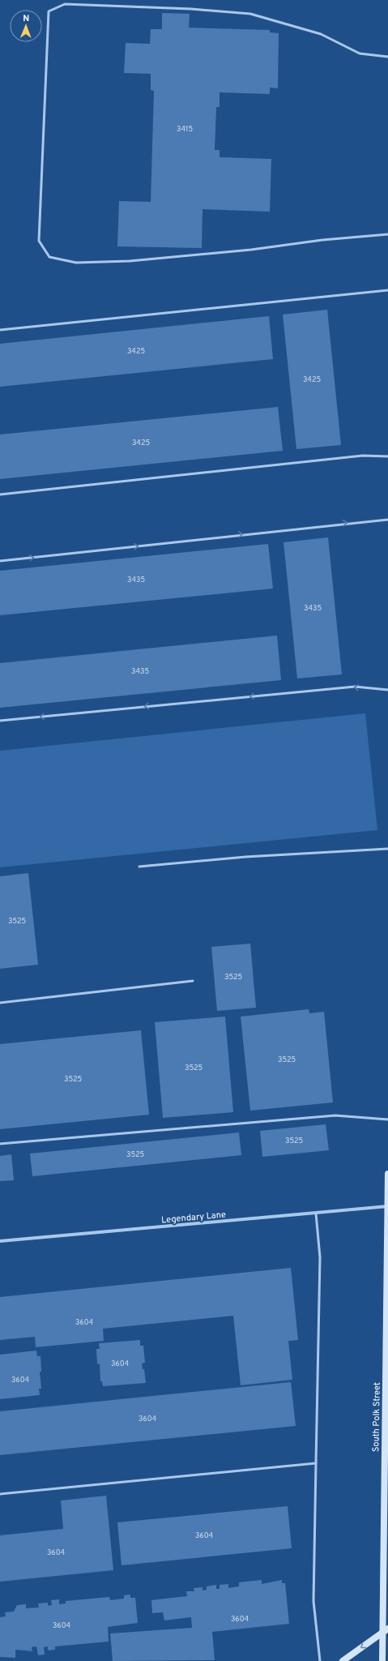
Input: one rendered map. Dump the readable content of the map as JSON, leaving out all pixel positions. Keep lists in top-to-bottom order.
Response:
{
  "streets": {
    "main road": ["South Polk Street"],
    "street": ["Legendary Lane"]
  },
  "crossings": [
    ["Legendary Lane", "South Polk Street"]
  ],
  "house_numbers": [
    "3415",
    "3425",
    "3425",
    "3425",
    "3435",
    "3435",
    "3435",
    "3525",
    "3525",
    "3525",
    "3525",
    "3525",
    "3525",
    "3525",
    "3604",
    "3604",
    "3604",
    "3604",
    "3604",
    "3604",
    "3604",
    "3604"
  ],
  "north": "top"
}
